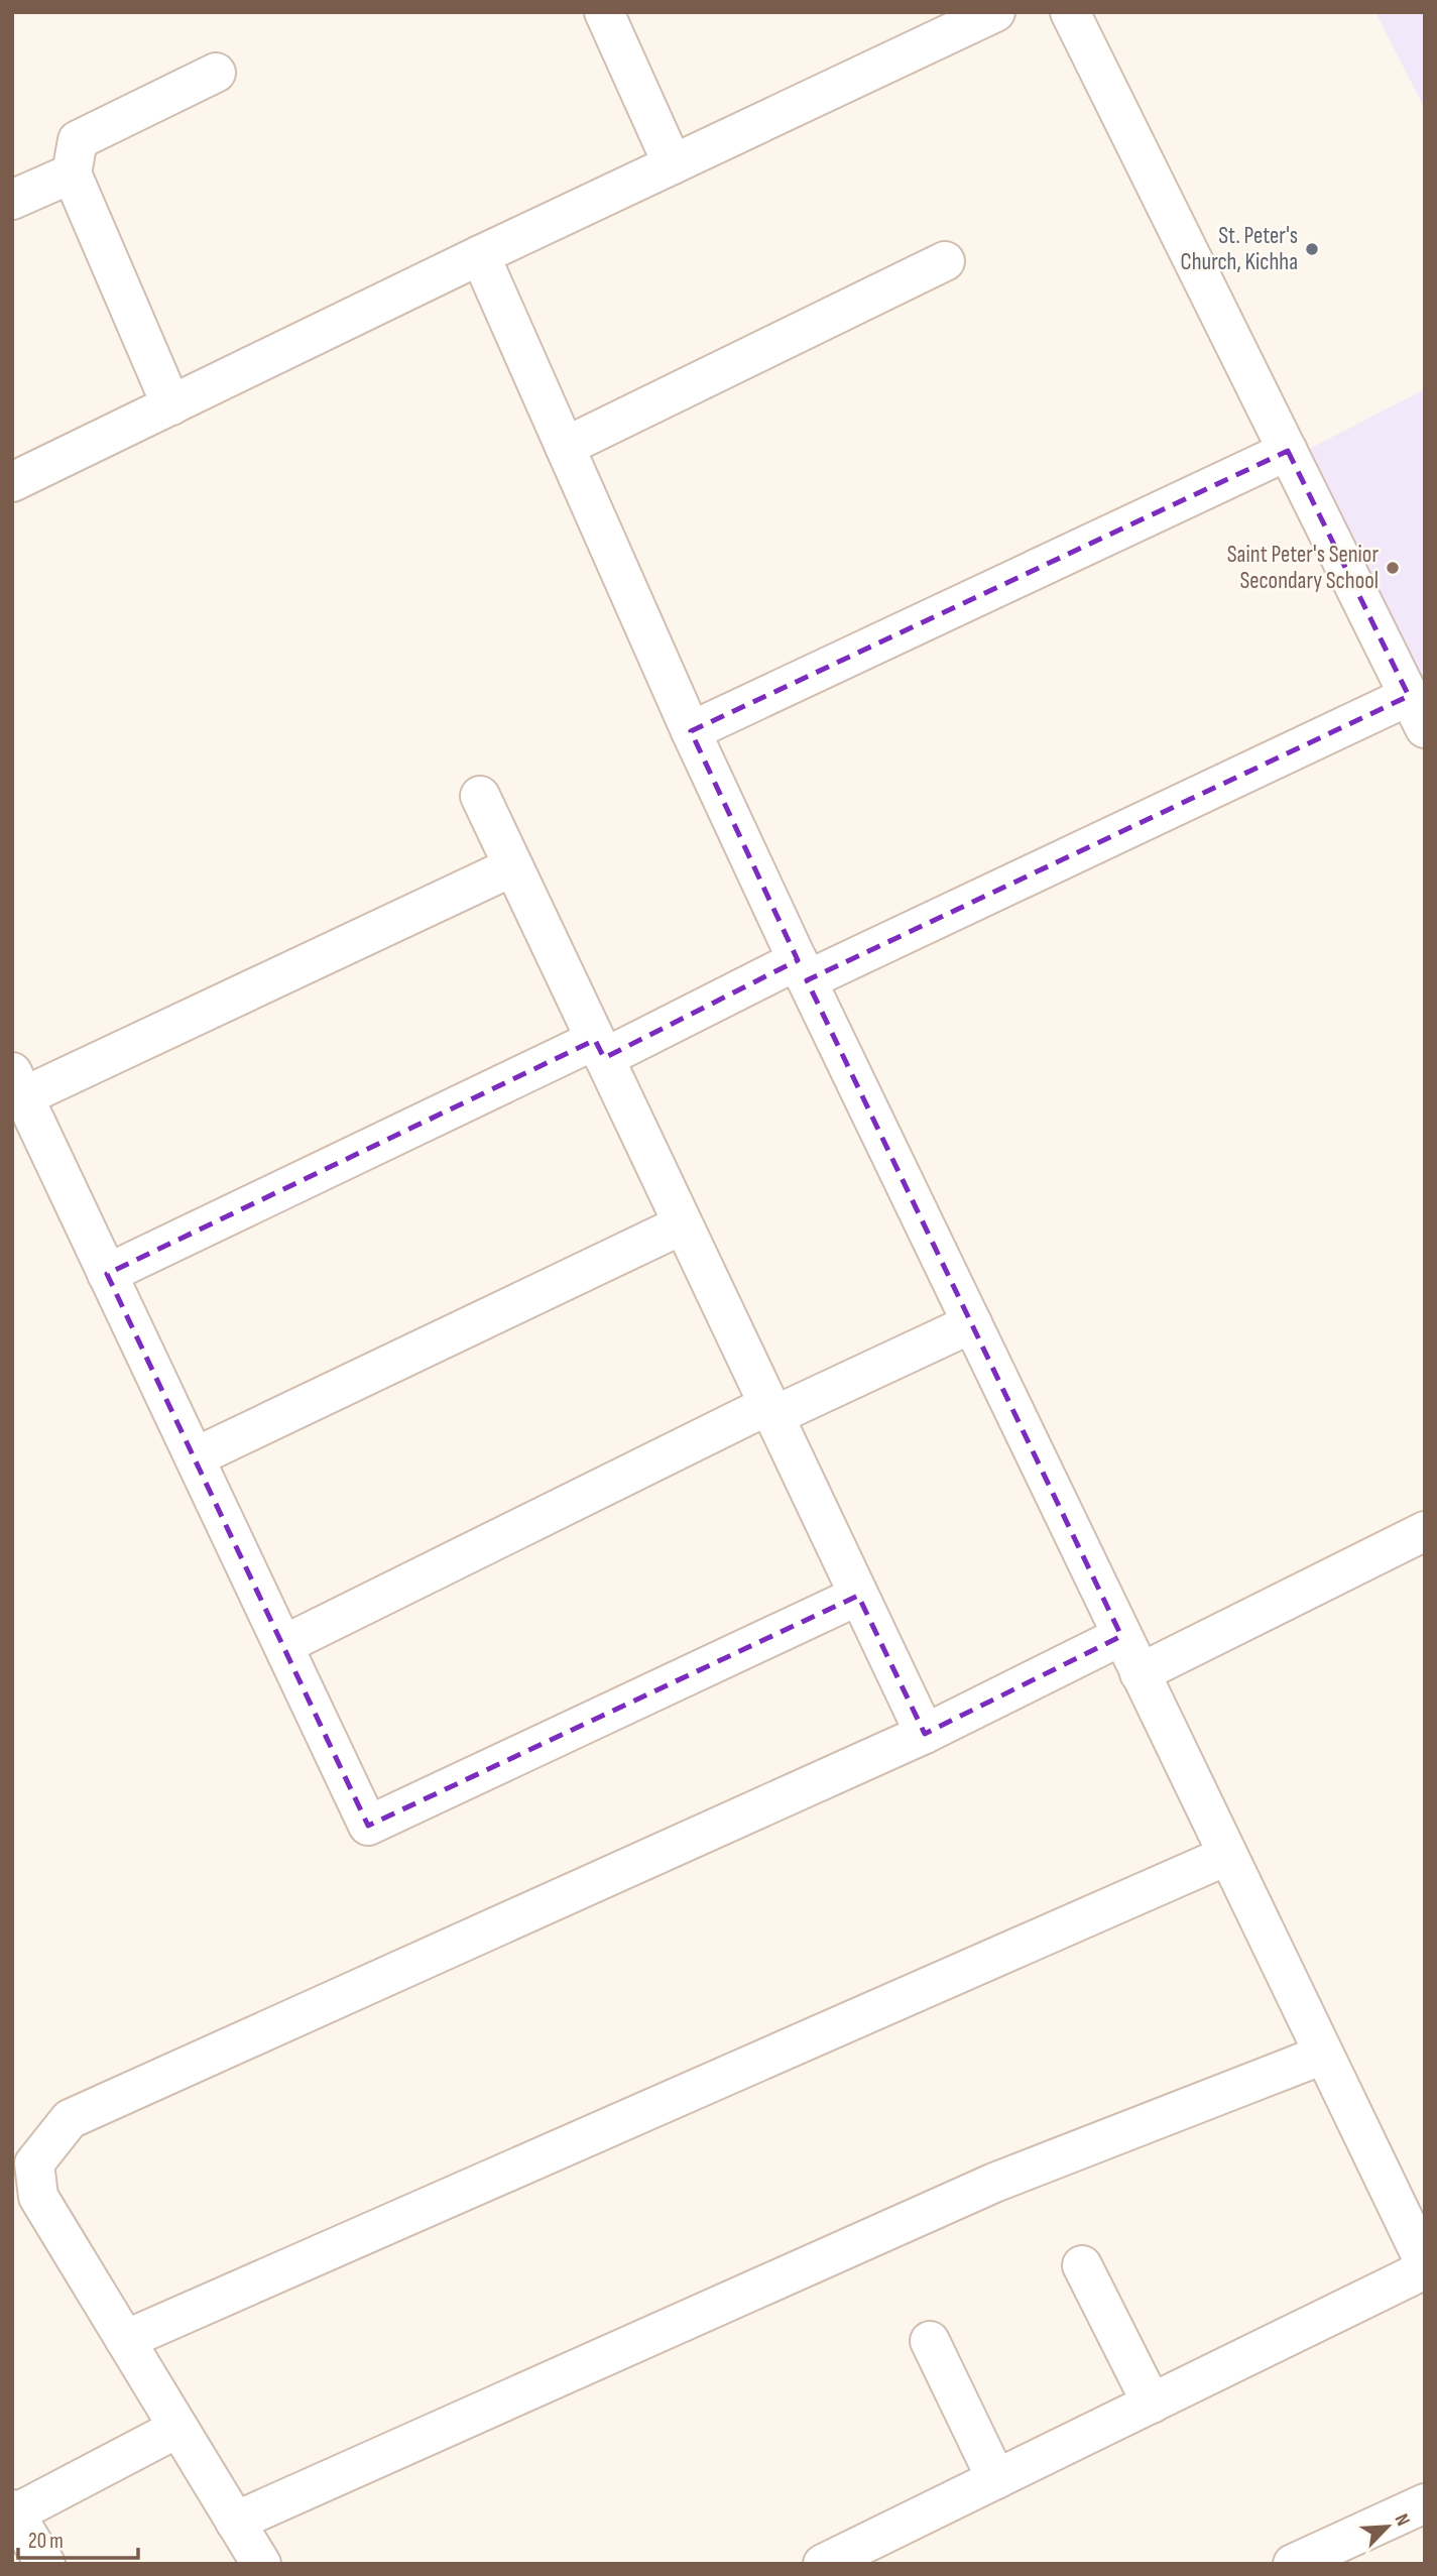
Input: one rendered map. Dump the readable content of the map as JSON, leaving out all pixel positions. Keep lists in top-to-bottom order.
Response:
{
  "places": ["St. Peter's Church, Kichha", "Saint Peter's Senior Secondary School"],
  "scale_bar": "20 m",
  "north": "top right"
}
